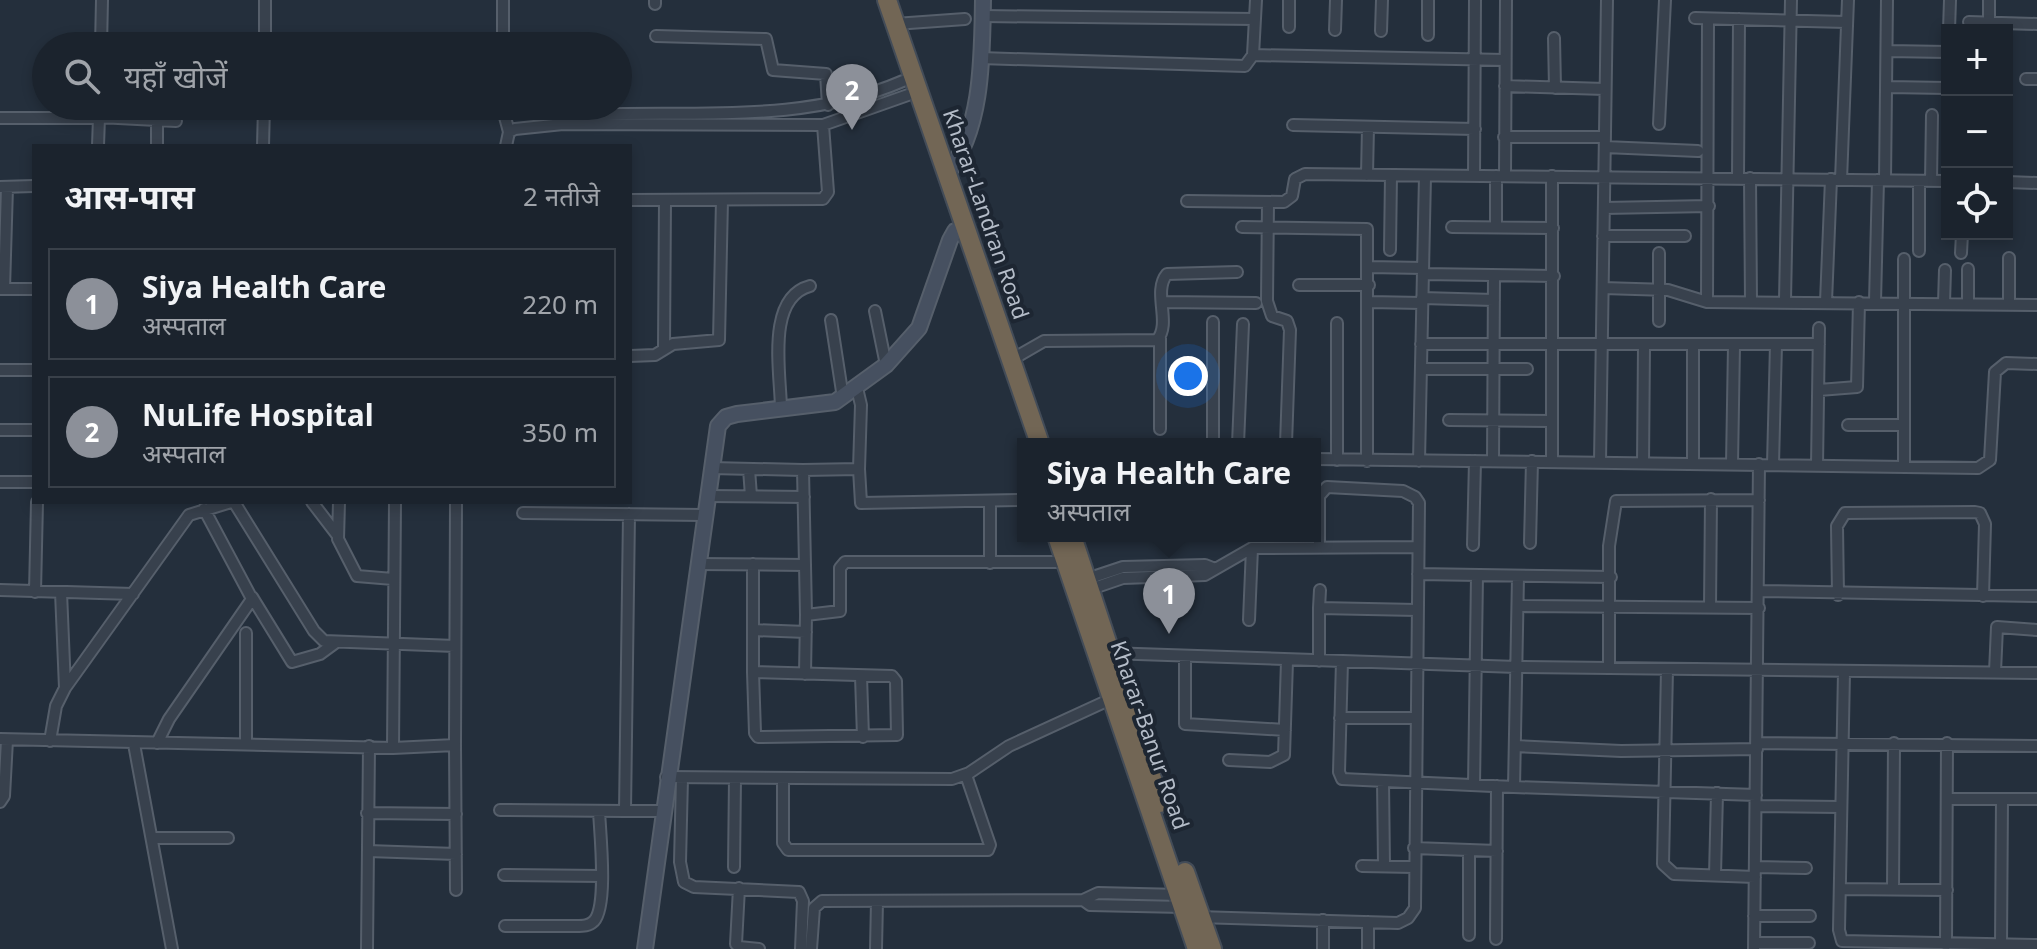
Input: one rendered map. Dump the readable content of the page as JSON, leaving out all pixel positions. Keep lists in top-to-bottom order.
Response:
{
  "streets": {
    "highway": ["Kharar-Landran Road", "Kharar-Banur Road"]
  },
  "page": {
    "map_buttons": ["+", "−"],
    "search": "यहाँ खोजें",
    "pins": ["2", "1"],
    "heading": ["आस-पास", "2 नतीजे"],
    "list": [
      {
        "mark": "1",
        "name": "Siya Health Care",
        "note": "अस्पताल",
        "value": "220 m"
      },
      {
        "mark": "2",
        "name": "NuLife Hospital",
        "note": "अस्पताल",
        "value": "350 m"
      }
    ],
    "popup": ["Siya Health Care", "अस्पताल"]
  }
}
